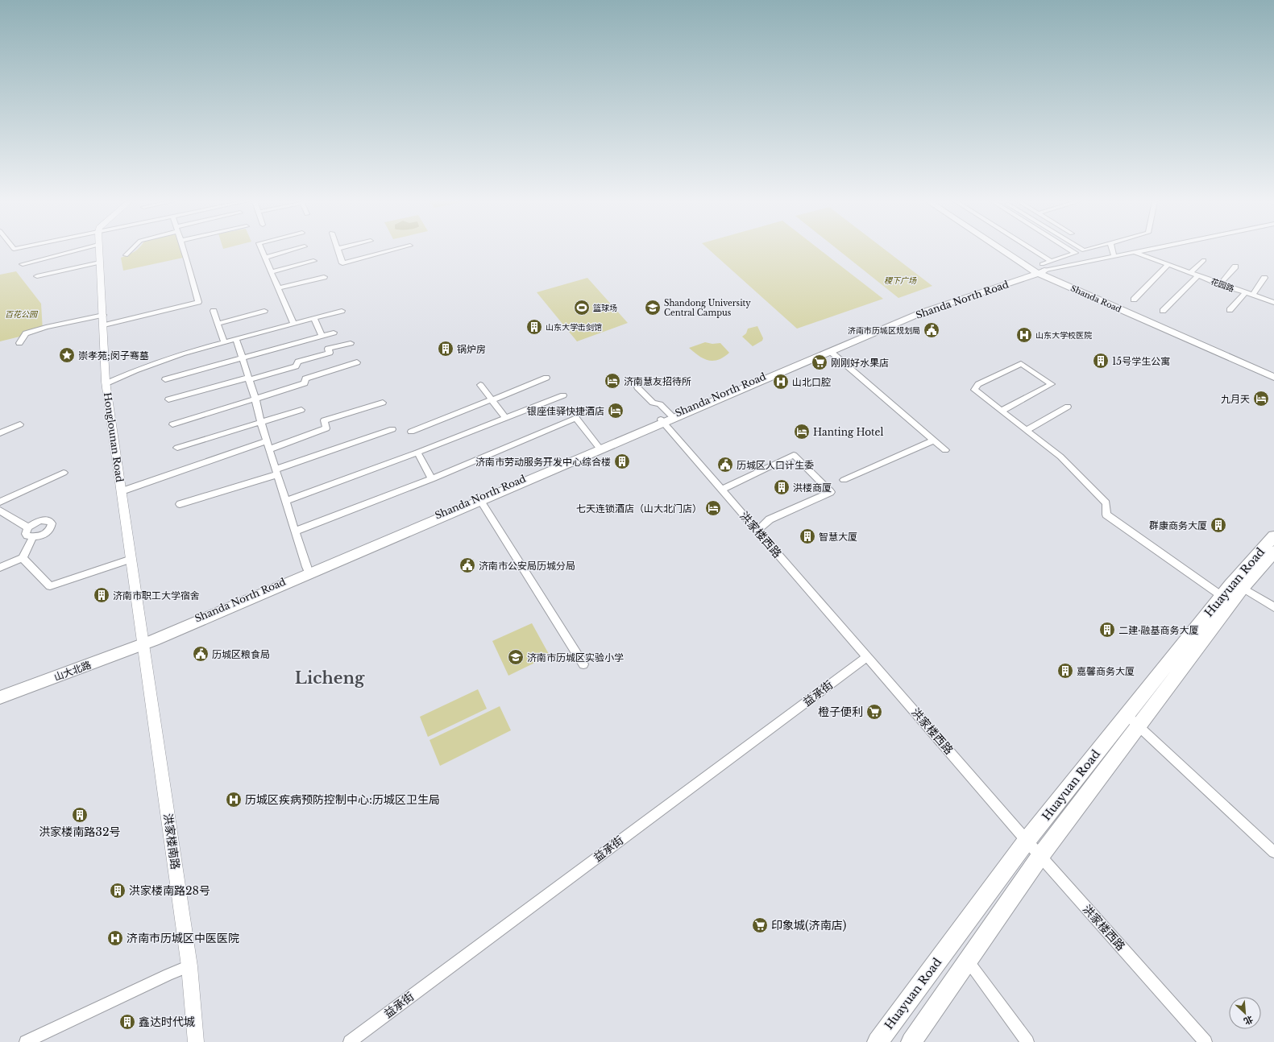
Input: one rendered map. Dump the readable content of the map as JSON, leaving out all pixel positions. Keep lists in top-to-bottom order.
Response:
{
  "streets": {
    "main road": [
      "Shanda Road",
      "Shanda North Road",
      "Huayuan Road",
      "山大北路"
    ],
    "street": [
      "花园路",
      "Honglounan Road",
      "洪家楼西路",
      "益承街",
      "洪家楼南路"
    ]
  },
  "crossings": [
    ["Shanda Road", "Shanda North Road"],
    ["Shanda North Road", "Honglounan Road"],
    ["Shanda North Road", "洪家楼西路"],
    ["Shanda North Road", "山大北路"],
    ["Shanda North Road", "洪家楼南路"],
    ["Honglounan Road", "山大北路"],
    ["Honglounan Road", "洪家楼南路"],
    ["洪家楼西路", "Huayuan Road"],
    ["洪家楼西路", "益承街"],
    ["山大北路", "洪家楼南路"]
  ],
  "districts": ["Licheng"],
  "parks": ["稷下广场", "百花公园"],
  "places": {
    "sports": ["篮球场"],
    "school or university": ["Shandong University Central Campus", "济南市历城区实验小学"],
    "building": [
      "山东大学击剑馆",
      "锅炉房",
      "15号学生公寓",
      "济南市劳动服务开发中心综合楼",
      "洪楼商厦",
      "群康商务大厦",
      "智慧大厦",
      "济南市职工大学宿舍",
      "二建·融基商务大厦",
      "嘉馨商务大厦",
      "洪家楼南路32号",
      "洪家楼南路28号",
      "鑫达时代城"
    ],
    "public building": [
      "济南市历城区规划局",
      "历城区人口计生委",
      "济南市公安局历城分局",
      "历城区粮食局"
    ],
    "hospital": [
      "山东大学校医院",
      "山北口腔",
      "历城区疾病预防控制中心:历城区卫生局",
      "济南市历城区中医医院"
    ],
    "place": ["崇孝苑;闵子骞墓"],
    "supermarket": ["刚刚好水果店", "橙子便利", "印象城(济南店)"],
    "hotel": [
      "济南慧友招待所",
      "九月天",
      "银座佳驿快捷酒店",
      "Hanting Hotel",
      "七天连锁酒店（山大北门店）"
    ]
  },
  "north": "bottom right"
}
